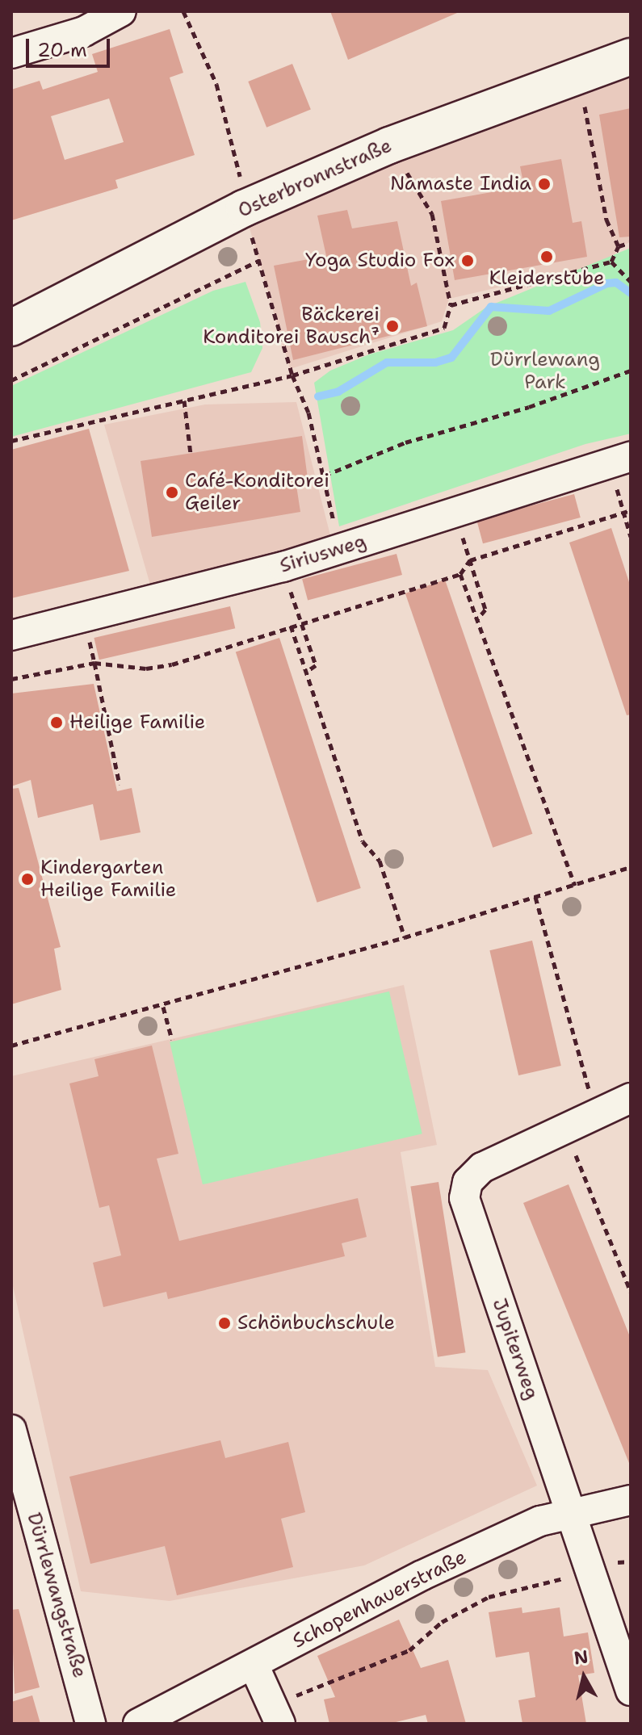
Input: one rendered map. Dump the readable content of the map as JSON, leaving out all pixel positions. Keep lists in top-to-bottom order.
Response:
{
  "streets": {
    "street": [
      "Osterbronnstraße",
      "Siriusweg",
      "Jupiterweg",
      "Dürrlewangstraße",
      "Schopenhauerstraße"
    ]
  },
  "crossings": [
    ["Jupiterweg", "Schopenhauerstraße"]
  ],
  "parks": ["Dürrlewang Park"],
  "places": [
    "Namaste India",
    "Kleiderstube",
    "Yoga Studio Fox",
    "Bäckerei Konditorei Bausch⁷",
    "Café-Konditorei Geiler",
    "Heilige Familie",
    "Kindergarten Heilige Familie",
    "Schönbuchschule"
  ],
  "scale_bar": "20 m",
  "north": "top"
}
